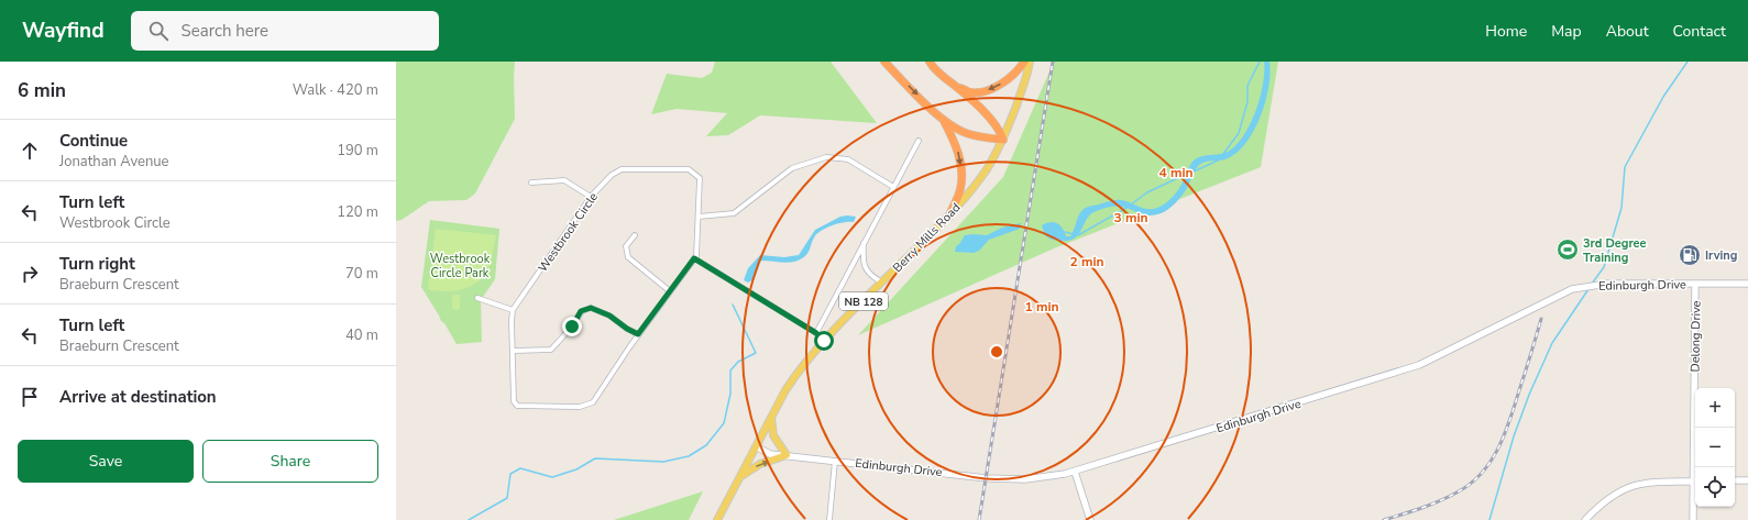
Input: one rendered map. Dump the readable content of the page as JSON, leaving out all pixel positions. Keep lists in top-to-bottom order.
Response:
{
  "streets": {
    "main road": ["Berry Mills Road", "NB 128"],
    "street": ["Westbrook Circle", "Edinburgh Drive", "Delong Drive"]
  },
  "crossings": [
    ["Berry Mills Road", "NB 128"],
    ["Edinburgh Drive", "NB 128"],
    ["Edinburgh Drive", "Delong Drive"]
  ],
  "parks": ["Westbrook Circle Park"],
  "places": {
    "sports": ["3rd Degree Training"],
    "fuel station": ["Irving"]
  },
  "page": {
    "header": "Wayfind",
    "search": "Search here",
    "nav": [
      "Home",
      "Map",
      "About",
      "Contact"
    ],
    "heading": ["6 min", "Walk · 420 m"],
    "list": [
      ["Continue", "Jonathan Avenue", "190 m"],
      ["Turn left", "Westbrook Circle", "120 m"],
      ["Turn right", "Braeburn Crescent", "70 m"],
      ["Turn left", "Braeburn Crescent", "40 m"],
      "Arrive at destination"
    ],
    "map_buttons": ["+", "−"],
    "buttons": ["Save", "Share"]
  },
  "rings": [
    "4 min",
    "3 min",
    "2 min",
    "1 min"
  ]
}
